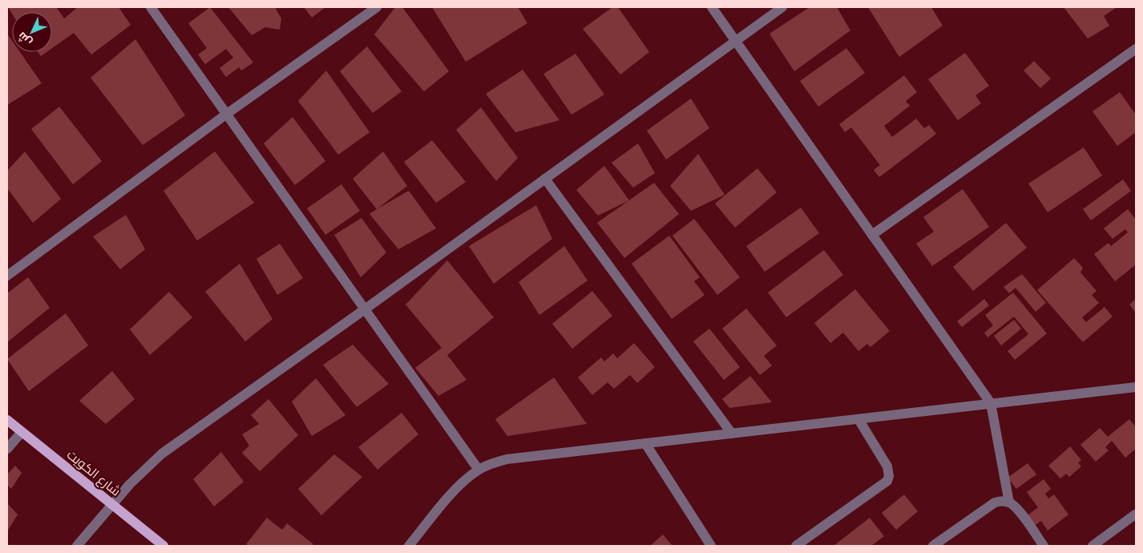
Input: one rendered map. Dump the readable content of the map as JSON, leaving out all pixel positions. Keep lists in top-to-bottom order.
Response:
{
  "streets": {
    "main road": ["شارع الكويت"]
  },
  "north": "bottom left"
}
